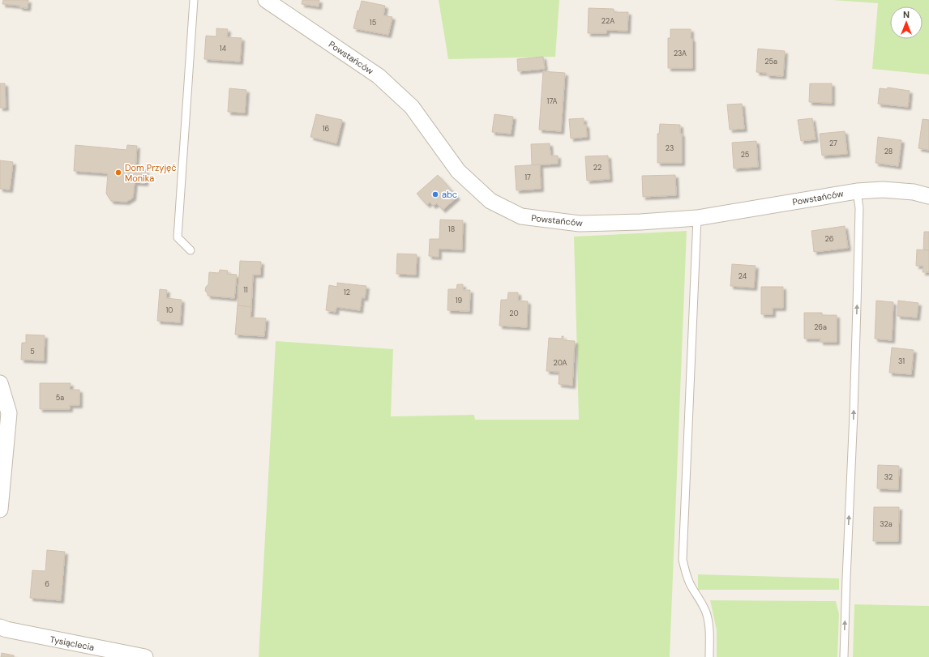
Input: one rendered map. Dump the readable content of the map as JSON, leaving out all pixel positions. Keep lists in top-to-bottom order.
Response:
{
  "streets": {
    "street": ["Powstańców", "Tysiąclecia"]
  },
  "places": ["Dom Przyjęć Monika", "abc"],
  "house_numbers": [
    "22A",
    "15",
    "14",
    "23A",
    "25a",
    "17A",
    "16",
    "27",
    "23",
    "28",
    "25",
    "22",
    "17",
    "18",
    "26",
    "24",
    "11",
    "12",
    "19",
    "10",
    "20",
    "26a",
    "5",
    "31",
    "20A",
    "5a",
    "32",
    "32a",
    "6"
  ],
  "north": "top"
}
